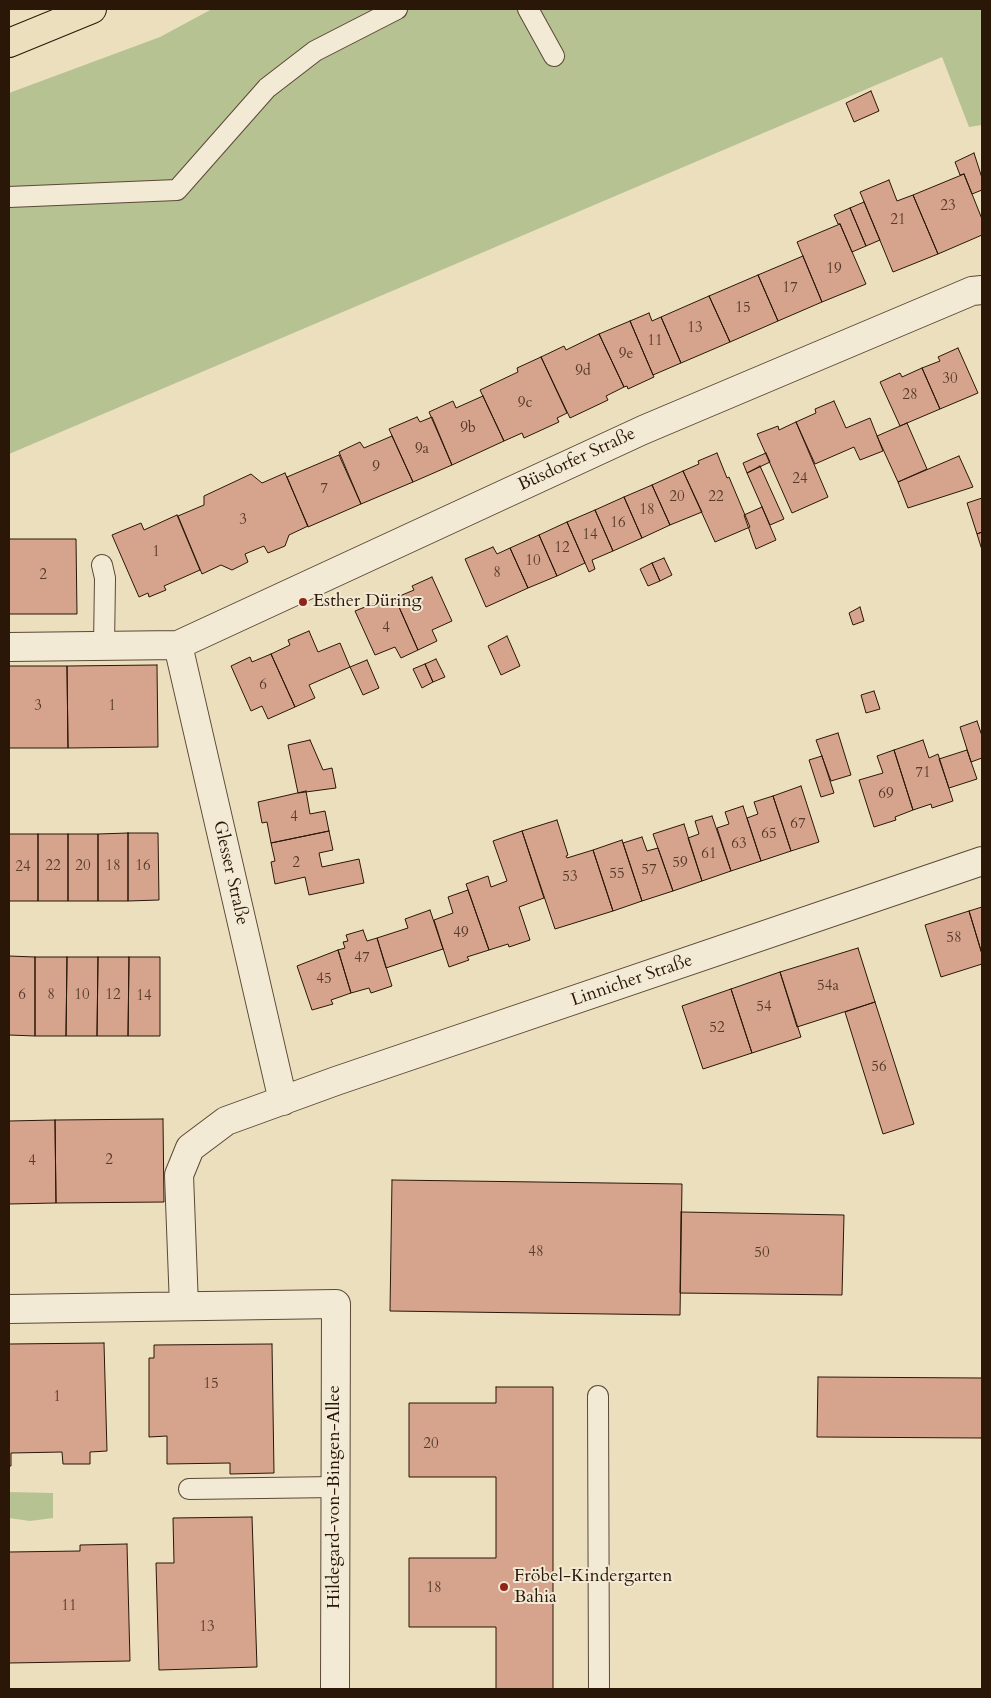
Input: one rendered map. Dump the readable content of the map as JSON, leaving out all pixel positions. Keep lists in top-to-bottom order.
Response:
{
  "streets": {
    "street": [
      "Büsdorfer Straße",
      "Glesser Straße",
      "Linnicher Straße",
      "Hildegard-von-Bingen-Allee"
    ]
  },
  "crossings": [
    ["Büsdorfer Straße", "Glesser Straße"],
    ["Glesser Straße", "Linnicher Straße"],
    ["Linnicher Straße", "Hildegard-von-Bingen-Allee"]
  ],
  "places": ["Esther Düring", "Fröbel-Kindergarten Bahia"],
  "house_numbers": [
    "23",
    "21",
    "19",
    "17",
    "15",
    "13",
    "11",
    "9e",
    "9d",
    "30",
    "28",
    "9c",
    "9b",
    "9a",
    "9",
    "24",
    "7",
    "20",
    "22",
    "18",
    "3",
    "16",
    "14",
    "12",
    "1",
    "10",
    "8",
    "2",
    "4",
    "6",
    "3",
    "1",
    "71",
    "69",
    "4",
    "67",
    "65",
    "63",
    "61",
    "2",
    "59",
    "22",
    "20",
    "18",
    "16",
    "24",
    "57",
    "55",
    "53",
    "49",
    "58",
    "47",
    "45",
    "54a",
    "6",
    "8",
    "10",
    "12",
    "14",
    "54",
    "52",
    "56",
    "2",
    "4",
    "48",
    "50",
    "15",
    "1",
    "20",
    "18",
    "11",
    "13"
  ]
}
